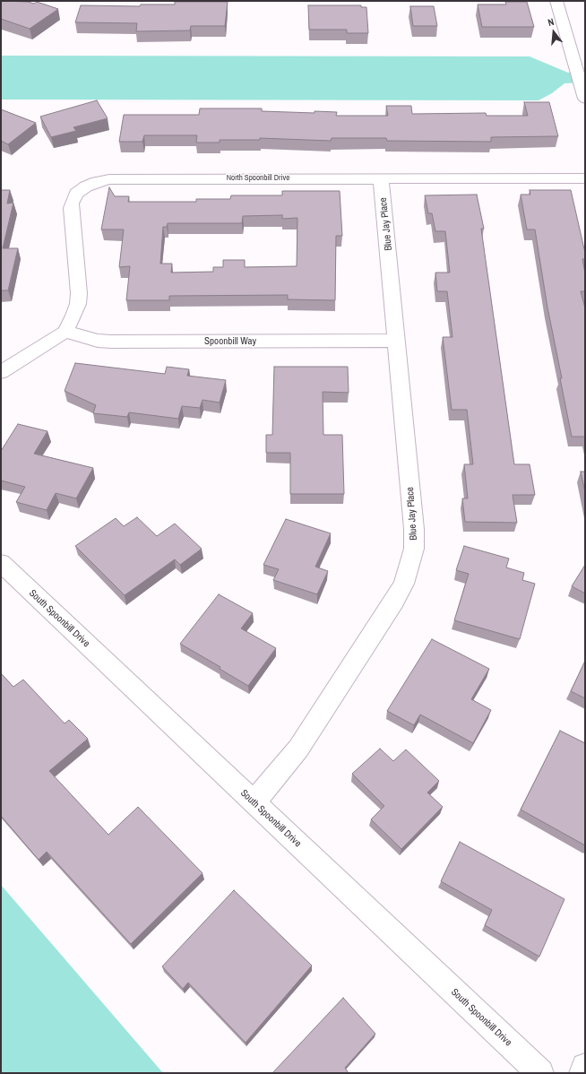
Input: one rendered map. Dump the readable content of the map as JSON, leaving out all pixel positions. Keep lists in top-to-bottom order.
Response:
{
  "streets": {
    "street": [
      "North Spoonbill Drive",
      "Blue Jay Place",
      "Spoonbill Way",
      "South Spoonbill Drive"
    ]
  },
  "crossings": [
    ["North Spoonbill Drive", "Blue Jay Place"],
    ["North Spoonbill Drive", "Spoonbill Way"],
    ["Blue Jay Place", "Spoonbill Way"],
    ["Blue Jay Place", "South Spoonbill Drive"]
  ],
  "north": "top"
}
